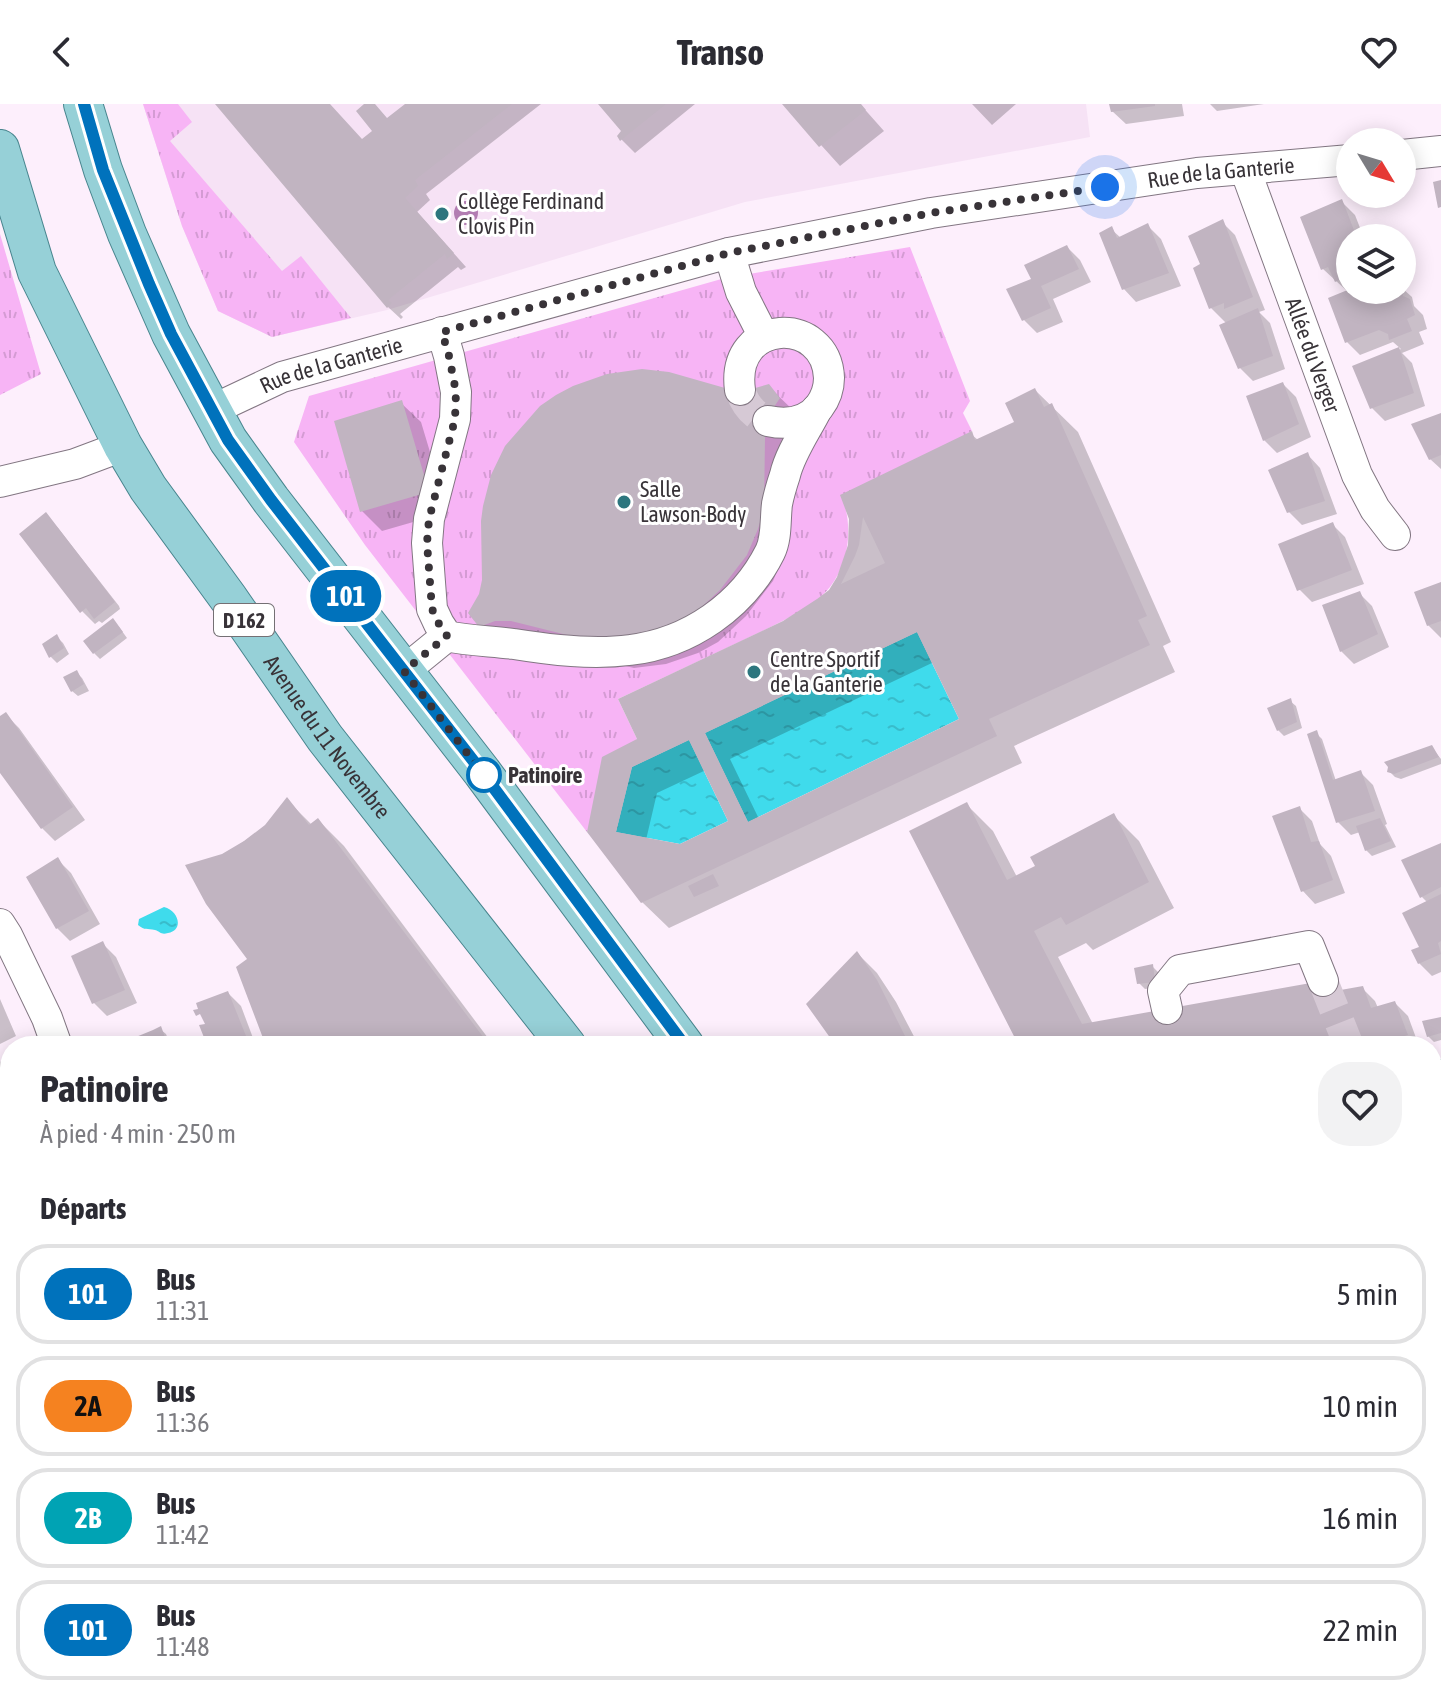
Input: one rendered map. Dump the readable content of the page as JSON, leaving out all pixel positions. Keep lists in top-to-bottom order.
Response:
{
  "streets": {
    "main road": ["D 162", "Avenue du 11 Novembre"],
    "street": ["Rue de la Ganterie", "Allée du Verger"]
  },
  "crossings": [
    ["Rue de la Ganterie", "Allée du Verger"]
  ],
  "places": [
    "Collège Ferdinand Clovis Pin",
    "Salle Lawson-Body",
    "Centre Sportif de la Ganterie",
    "Patinoire"
  ],
  "lines": ["bus line 101"],
  "north": "bottom right",
  "page": {
    "header": "Transo",
    "on_map": "101",
    "heading": [
      ["Patinoire", "À pied · 4 min · 250 m"],
      "Départs"
    ],
    "list": [
      {
        "mark": "101",
        "name": "Bus",
        "note": "11:31",
        "value": "5 min"
      },
      {
        "mark": "2A",
        "name": "Bus",
        "note": "11:36",
        "value": "10 min"
      },
      {
        "mark": "2B",
        "name": "Bus",
        "note": "11:42",
        "value": "16 min"
      },
      {
        "mark": "101",
        "name": "Bus",
        "note": "11:48",
        "value": "22 min"
      }
    ]
  }
}
